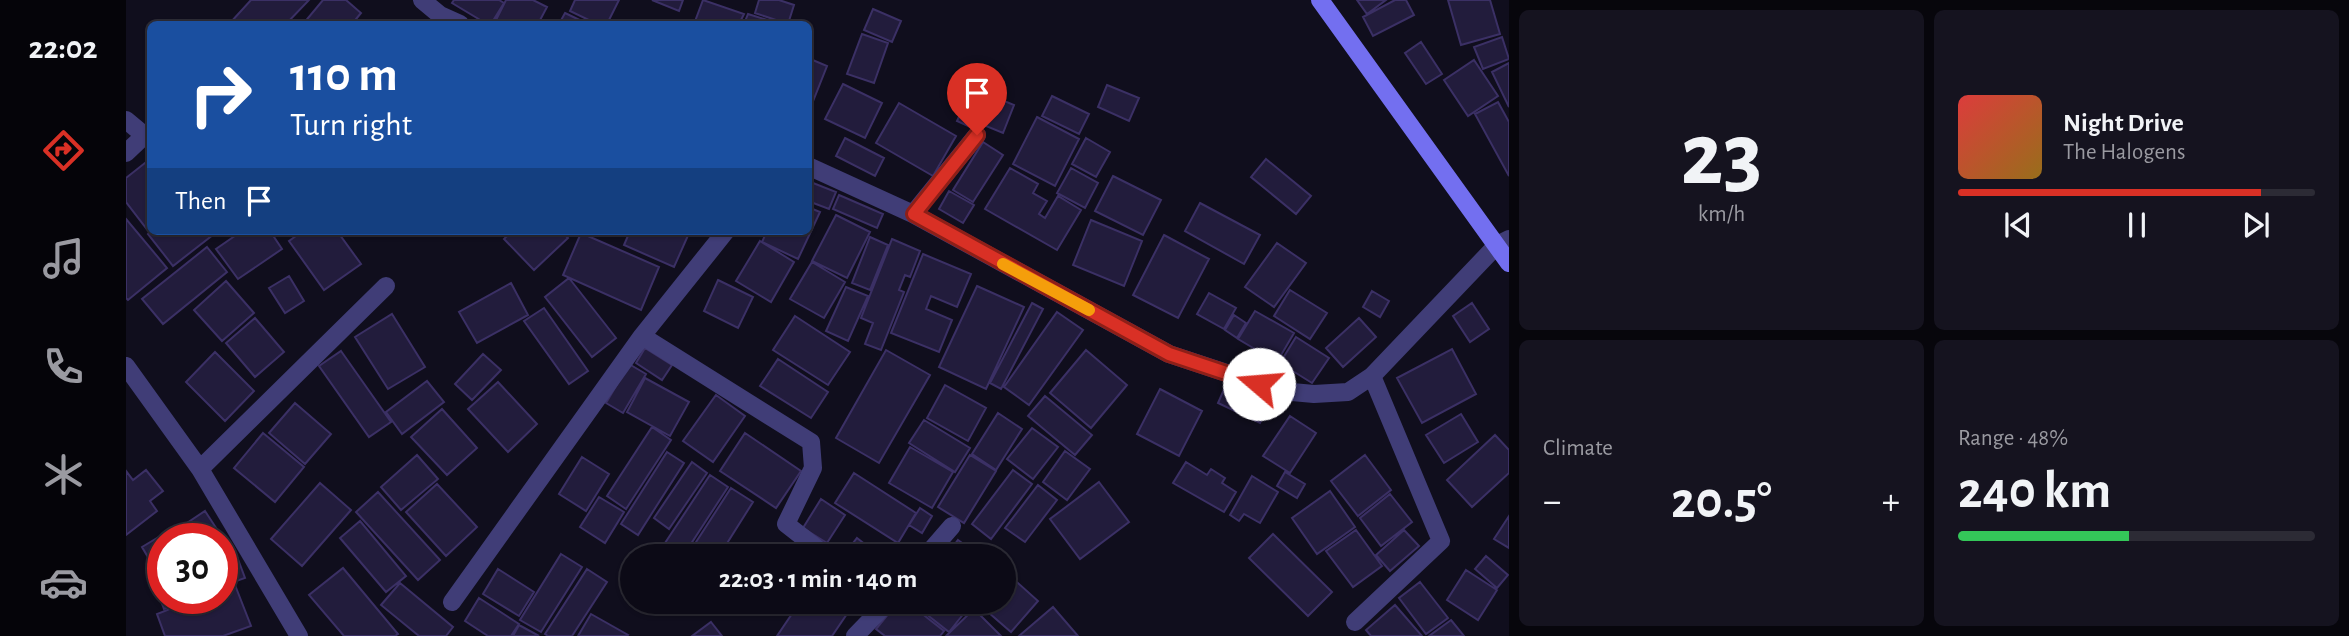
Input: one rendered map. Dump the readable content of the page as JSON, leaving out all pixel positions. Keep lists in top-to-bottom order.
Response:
{
  "page": {
    "tabs": "22:02",
    "tile": [
      ["23", "km/h"],
      "Climate",
      ["Range · 48%", "240 km"]
    ],
    "turn": ["110 m", "Turn right"],
    "song": ["Night Drive", "The Halogens"],
    "then": "Then",
    "heat": ["−", "20.5°", "+"],
    "limit": "30",
    "trip": "22:03 · 1 min · 140 m"
  }
}
